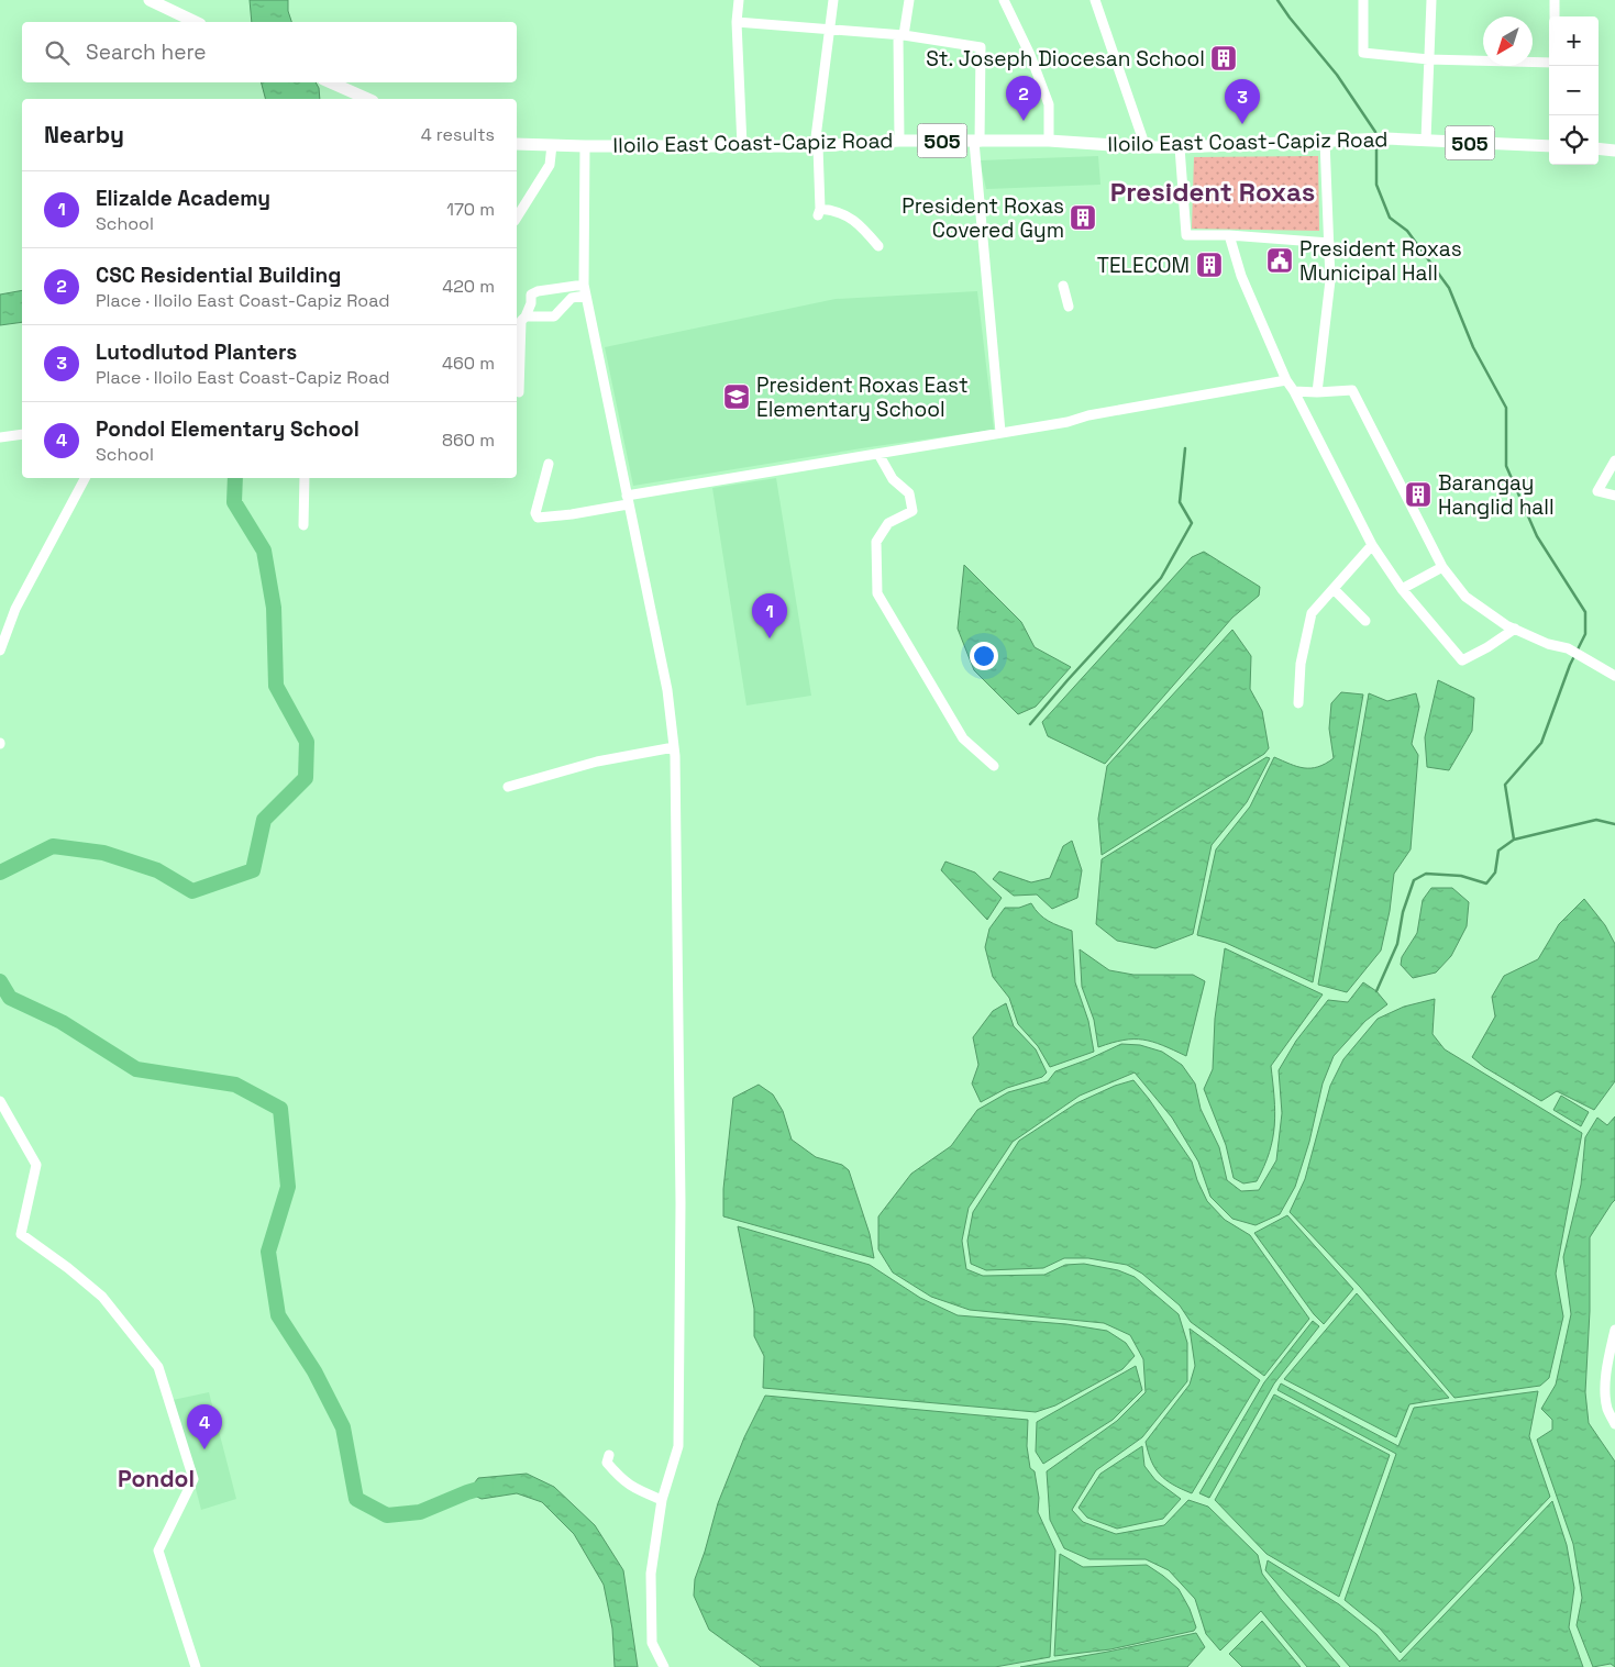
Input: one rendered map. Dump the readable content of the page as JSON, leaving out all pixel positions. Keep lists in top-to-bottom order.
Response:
{
  "streets": {
    "main road": ["505", "Iloilo East Coast-Capiz Road"]
  },
  "districts": ["President Roxas", "Pondol"],
  "places": {
    "building": [
      "St. Joseph Diocesan School",
      "President Roxas Covered Gym",
      "TELECOM",
      "Barangay Hanglid hall"
    ],
    "public building": ["President Roxas Municipal Hall"],
    "school or university": ["President Roxas East Elementary School"]
  },
  "north": "bottom left",
  "page": {
    "map_buttons": ["+", "−"],
    "search": "Search here",
    "pins": [
      "2",
      "3",
      "1",
      "4"
    ],
    "heading": ["Nearby", "4 results"],
    "list": [
      {
        "mark": "1",
        "name": "Elizalde Academy",
        "note": "School",
        "value": "170 m"
      },
      {
        "mark": "2",
        "name": "CSC Residential Building",
        "note": "Place · Iloilo East Coast-Capiz Road",
        "value": "420 m"
      },
      {
        "mark": "3",
        "name": "Lutodlutod Planters",
        "note": "Place · Iloilo East Coast-Capiz Road",
        "value": "460 m"
      },
      {
        "mark": "4",
        "name": "Pondol Elementary School",
        "note": "School",
        "value": "860 m"
      }
    ]
  }
}
